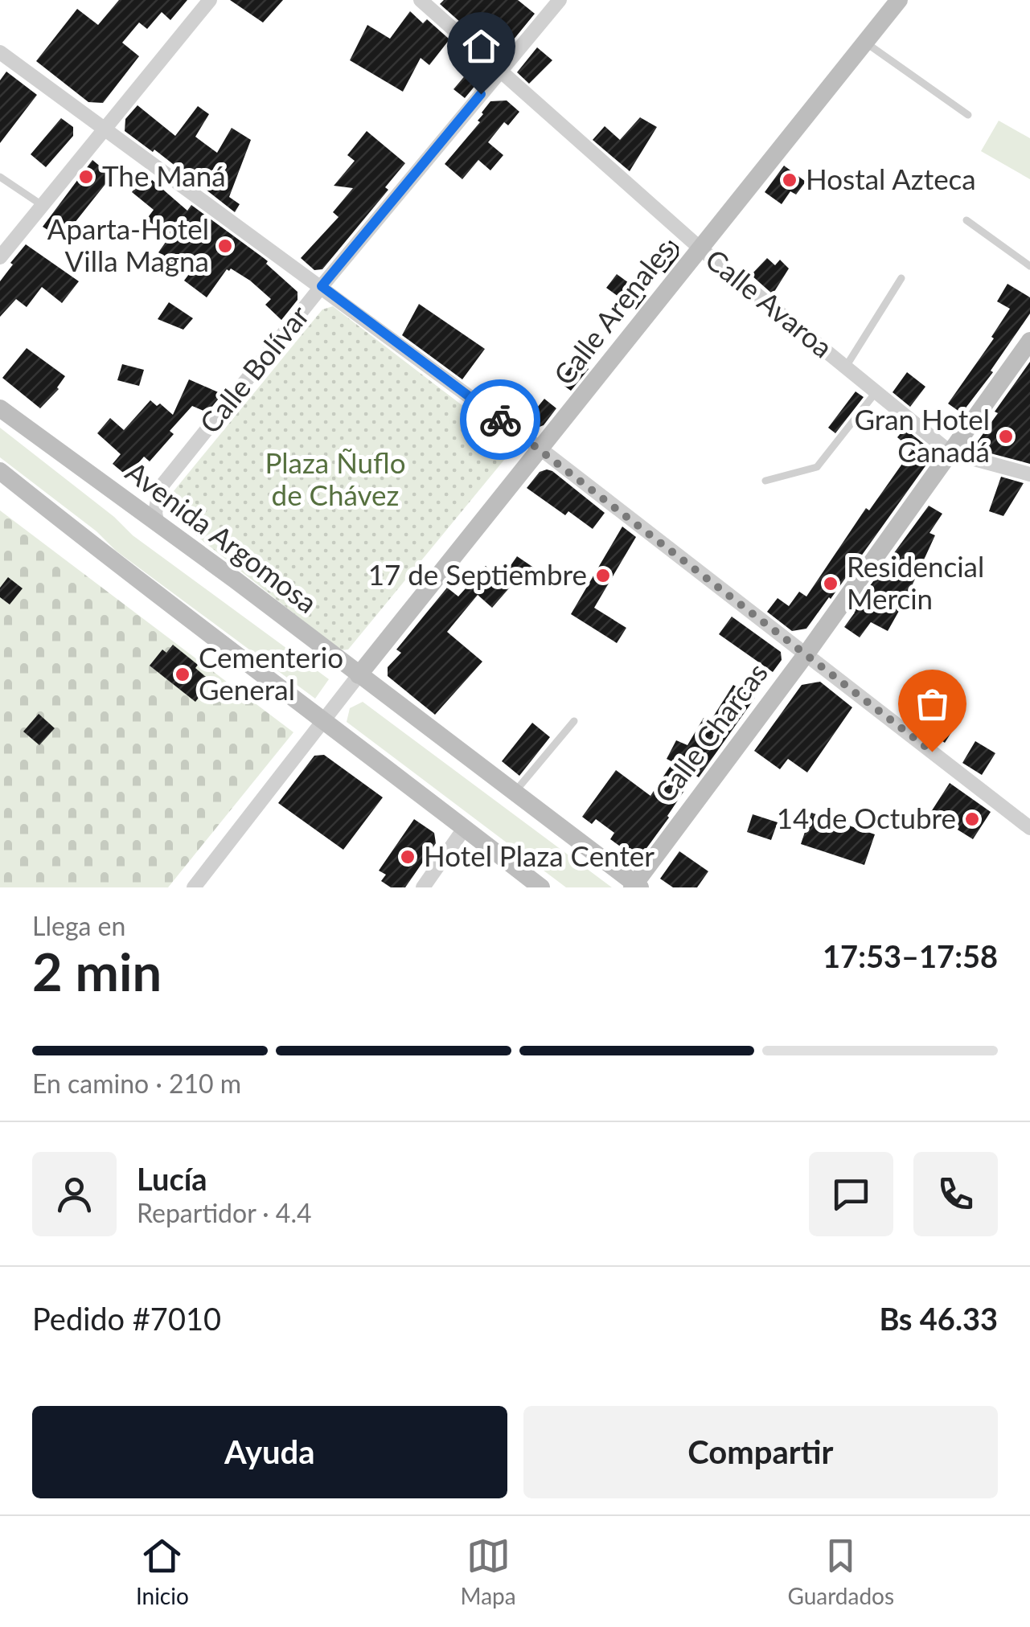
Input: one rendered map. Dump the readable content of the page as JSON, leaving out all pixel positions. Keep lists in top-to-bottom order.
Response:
{
  "streets": {
    "street": [
      "Calle Avaroa",
      "Calle Arenales",
      "Calle Bolívar",
      "Avenida Argomosa",
      "Calle Charcas"
    ]
  },
  "crossings": [
    ["Calle Avaroa", "Calle Arenales"],
    ["Calle Avaroa", "Calle Bolívar"],
    ["Calle Avaroa", "Calle Charcas"],
    ["Calle Arenales", "Avenida Argomosa"],
    ["Calle Bolívar", "Avenida Argomosa"],
    ["Avenida Argomosa", "Calle Charcas"]
  ],
  "parks": ["Plaza Ñuflo de Chávez"],
  "places": [
    "The Maná",
    "Hostal Azteca",
    "Aparta-Hotel Villa Magna",
    "Gran Hotel Canadá",
    "17 de Septiembre",
    "Residencial Mercin",
    "Cementerio General",
    "14 de Octubre",
    "Hotel Plaza Center"
  ],
  "page": {
    "heading": ["2 min", "Llega en", "17:53–17:58"],
    "panel": [
      "Lucía",
      "Repartidor · 4.4",
      "Pedido #7010",
      "Bs 46.33"
    ],
    "bar": "En camino · 210 m",
    "buttons": ["Ayuda", "Compartir"],
    "tabs": ["Inicio", "Mapa", "Guardados"]
  }
}
